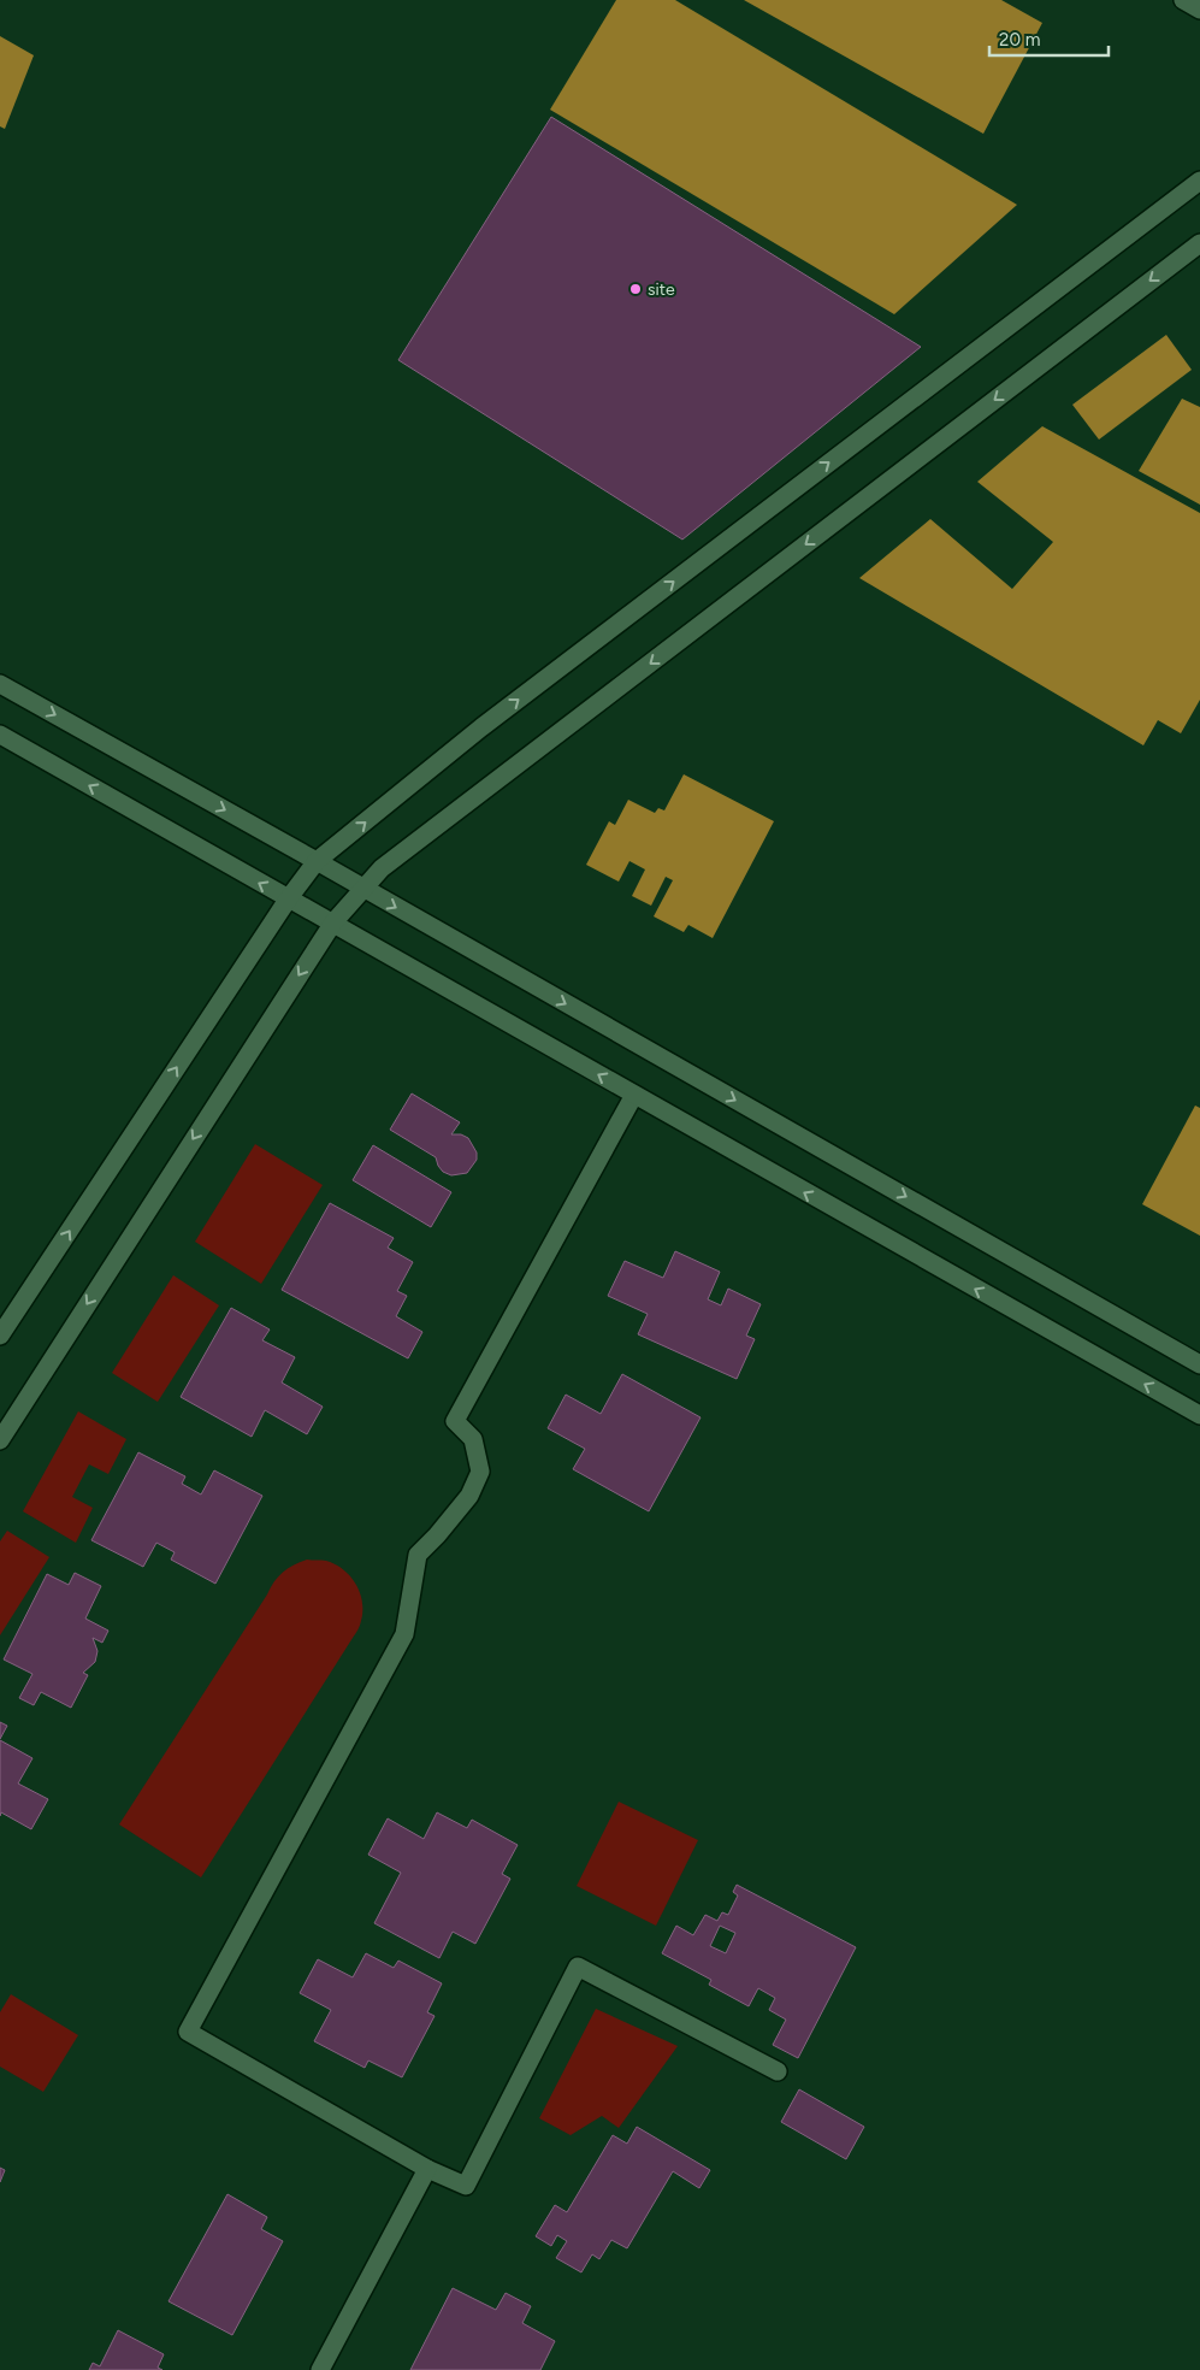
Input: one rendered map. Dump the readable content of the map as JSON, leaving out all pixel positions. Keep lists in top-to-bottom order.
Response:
{
  "places": ["site"],
  "scale_bar": "20 m"
}
